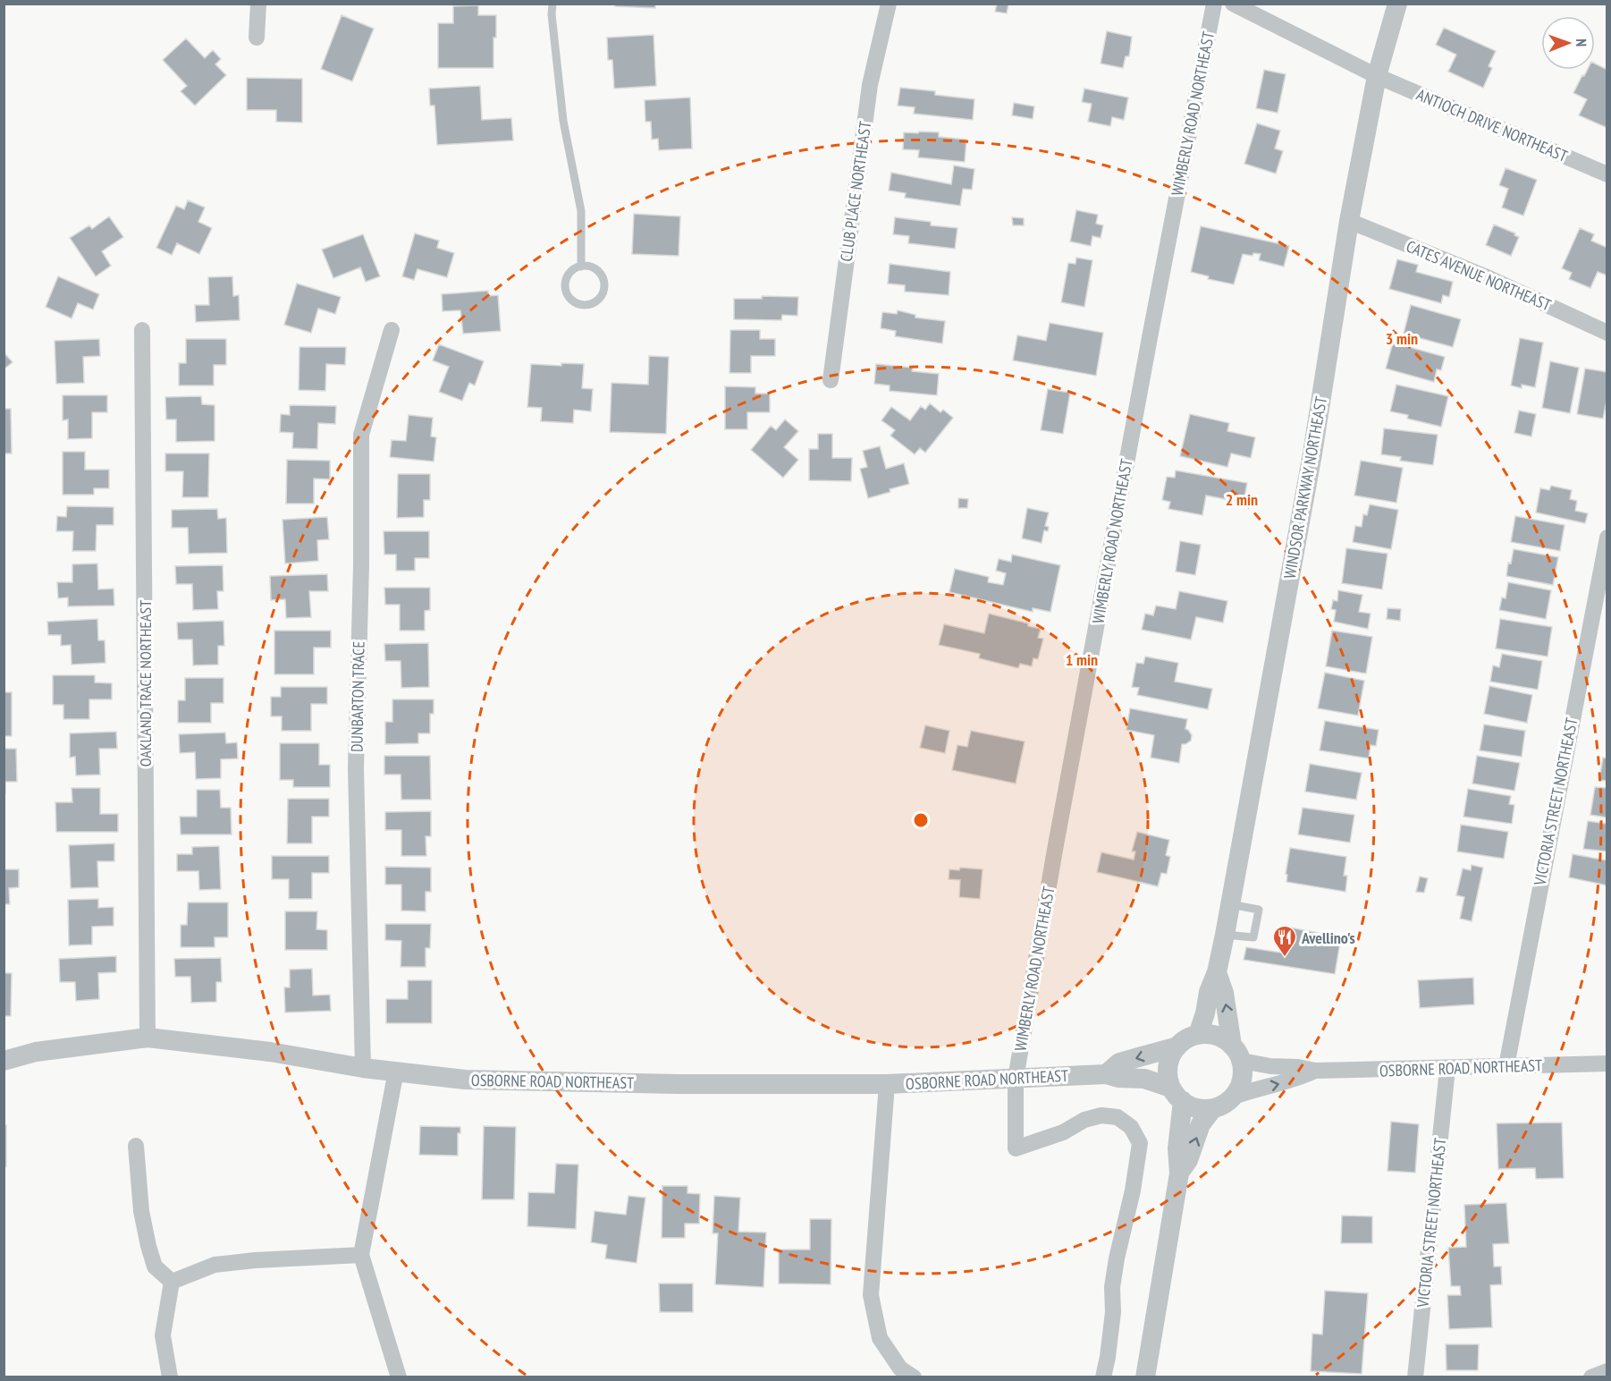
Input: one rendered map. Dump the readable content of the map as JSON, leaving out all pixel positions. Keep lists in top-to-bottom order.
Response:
{
  "streets": {
    "street": [
      "WIMBERLY ROAD NORTHEAST",
      "ANTIOCH DRIVE NORTHEAST",
      "CLUB PLACE NORTHEAST",
      "CATES AVENUE NORTHEAST",
      "WINDSOR PARKWAY NORTHEAST",
      "OAKLAND TRACE NORTHEAST",
      "DUNBARTON TRACE",
      "VICTORIA STREET NORTHEAST",
      "OSBORNE ROAD NORTHEAST"
    ]
  },
  "crossings": [
    ["WIMBERLY ROAD NORTHEAST", "OSBORNE ROAD NORTHEAST"],
    ["ANTIOCH DRIVE NORTHEAST", "WINDSOR PARKWAY NORTHEAST"],
    ["CATES AVENUE NORTHEAST", "WINDSOR PARKWAY NORTHEAST"],
    ["WINDSOR PARKWAY NORTHEAST", "OSBORNE ROAD NORTHEAST"],
    ["OAKLAND TRACE NORTHEAST", "OSBORNE ROAD NORTHEAST"],
    ["DUNBARTON TRACE", "OSBORNE ROAD NORTHEAST"],
    ["VICTORIA STREET NORTHEAST", "OSBORNE ROAD NORTHEAST"]
  ],
  "places": {
    "restaurant": ["Avellino's"]
  },
  "north": "right",
  "rings": ["3 min", "2 min", "1 min"]
}
